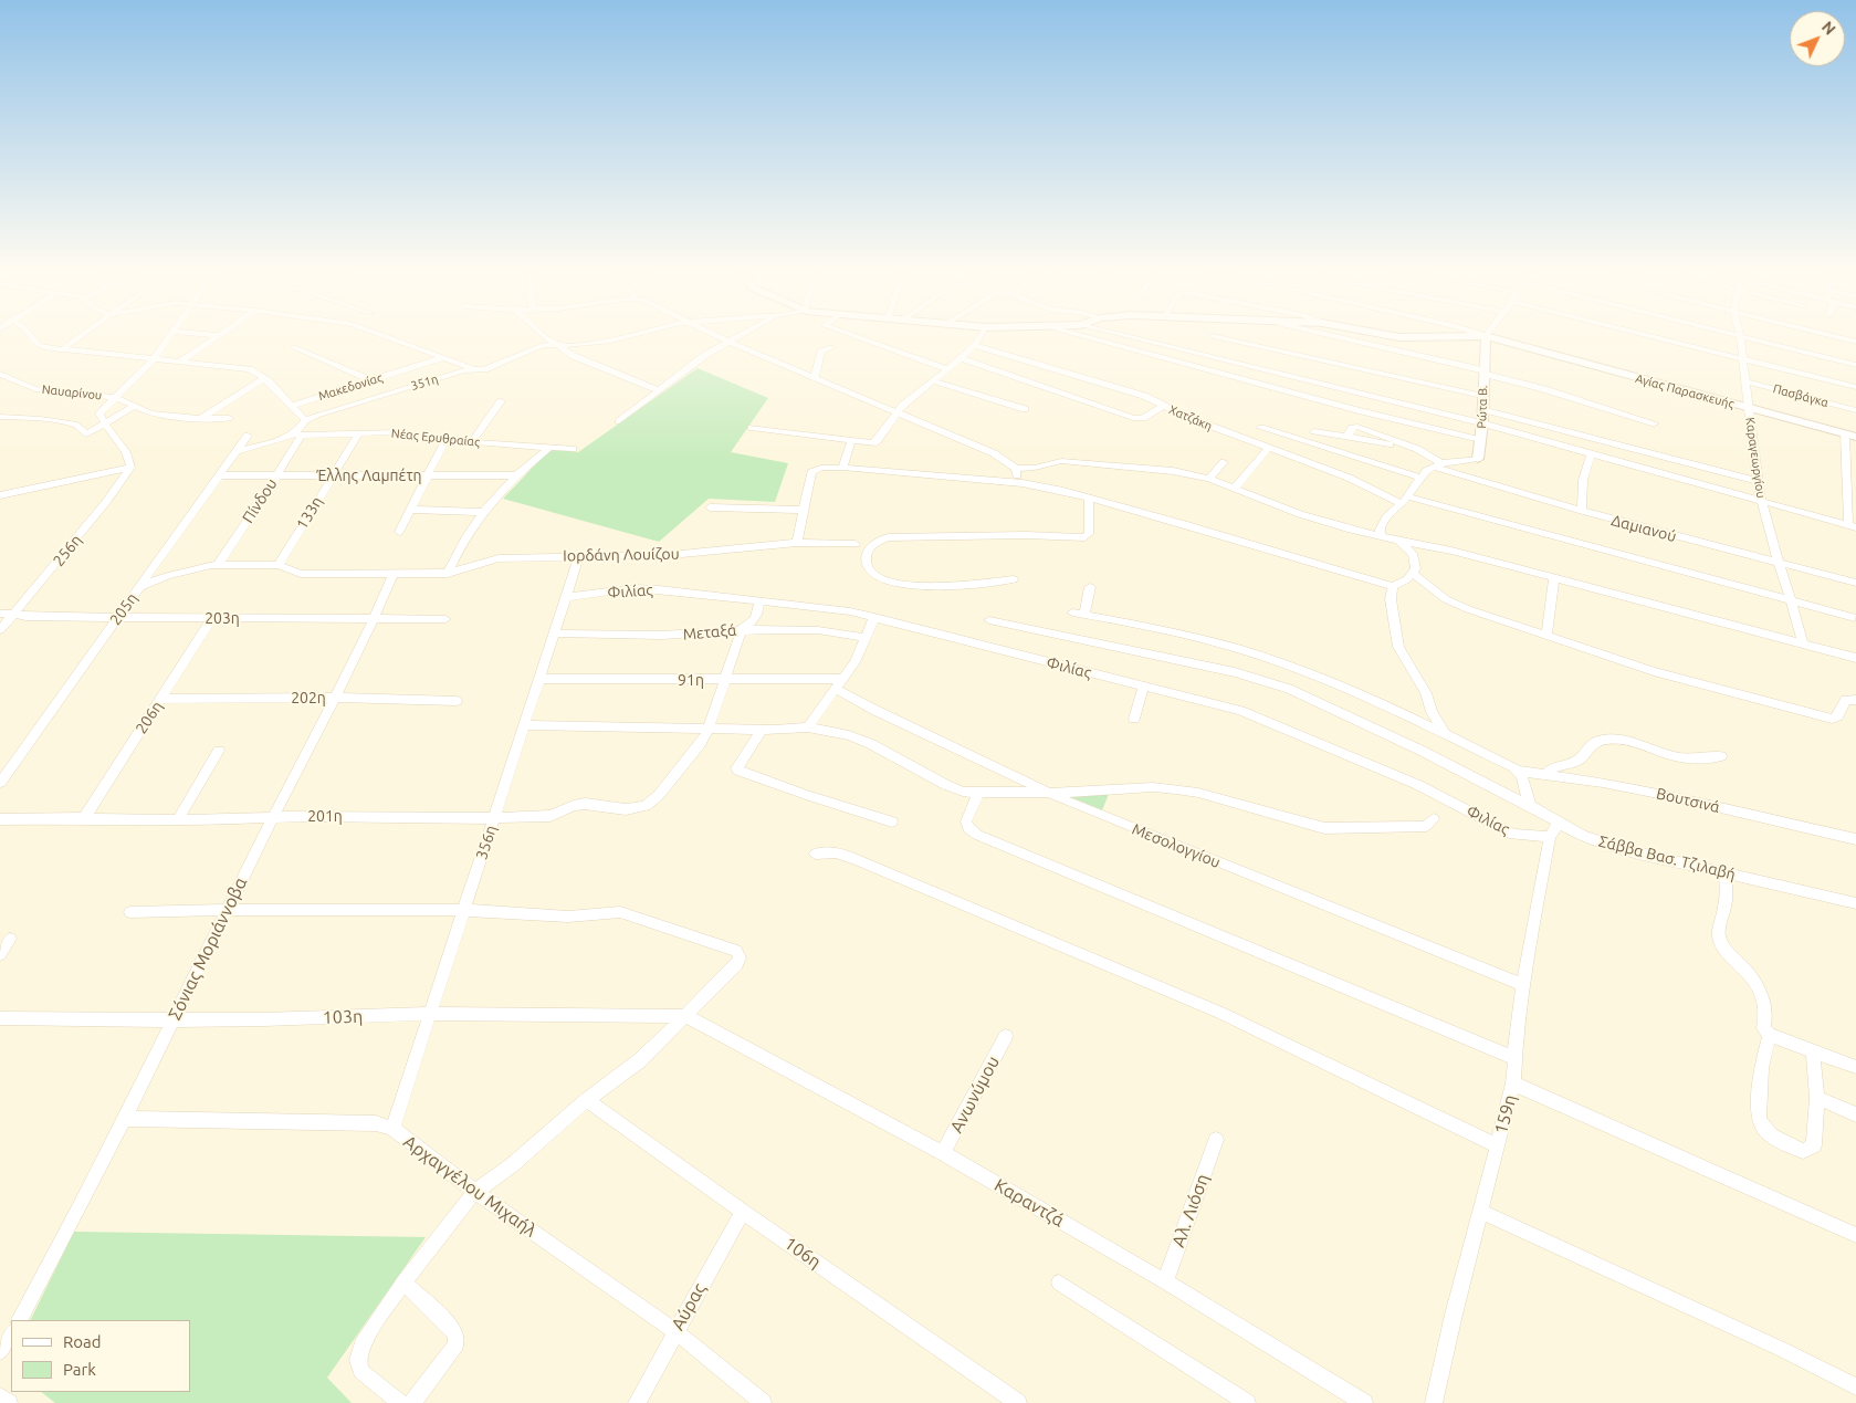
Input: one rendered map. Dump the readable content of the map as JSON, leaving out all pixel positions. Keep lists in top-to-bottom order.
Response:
{
  "streets": {
    "street": [
      "351η",
      "Μακεδονίας",
      "Αγίας Παρασκευής",
      "Ναυαρίνου",
      "Πασβάγκα",
      "Ρώτα Β.",
      "Χατζάκη",
      "Νέας Ερυθραίας",
      "Καραγεωργίου",
      "Έλλης Λαμπέτη",
      "Πίνδου",
      "133η",
      "Δαμιανού",
      "256η",
      "Ιορδάνη Λουίζου",
      "Φιλίας",
      "205η",
      "203η",
      "Μεταξά",
      "91η",
      "202η",
      "206η",
      "Βουτσινά",
      "201η",
      "356η",
      "Μεσολογγίου",
      "Σάββα Βασ. Τζιλαβή",
      "Σόνιας Μοριάννοβα",
      "103η",
      "Ανωνύμου",
      "159η",
      "Αρχαγγέλου Μιχαήλ",
      "Καραντζά",
      "Αλ. Λιόση",
      "106η",
      "Αύρας"
    ]
  },
  "crossings": [
    ["351η", "Πίνδου"],
    ["Αγίας Παρασκευής", "Ρώτα Β."],
    ["Αγίας Παρασκευής", "Καραγεωργίου"],
    ["Πασβάγκα", "Καραγεωργίου"],
    ["Χατζάκη", "Καραγεωργίου"],
    ["Νέας Ερυθραίας", "Πίνδου"],
    ["Νέας Ερυθραίας", "133η"],
    ["Νέας Ερυθραίας", "205η"],
    ["Καραγεωργίου", "Δαμιανού"],
    ["Έλλης Λαμπέτη", "Πίνδου"],
    ["Έλλης Λαμπέτη", "133η"],
    ["Έλλης Λαμπέτη", "205η"],
    ["Πίνδου", "Ιορδάνη Λουίζου"],
    ["133η", "Ιορδάνη Λουίζου"],
    ["256η", "203η"],
    ["Ιορδάνη Λουίζου", "205η"],
    ["Ιορδάνη Λουίζου", "356η"],
    ["Ιορδάνη Λουίζου", "Σόνιας Μοριάννοβα"],
    ["Φιλίας", "356η"],
    ["Φιλίας", "159η"],
    ["205η", "203η"],
    ["203η", "206η"],
    ["203η", "Σόνιας Μοριάννοβα"],
    ["Μεταξά", "356η"],
    ["91η", "356η"],
    ["91η", "Μεσολογγίου"],
    ["202η", "206η"],
    ["202η", "Σόνιας Μοριάννοβα"],
    ["206η", "201η"],
    ["201η", "356η"],
    ["201η", "Σόνιας Μοριάννοβα"],
    ["356η", "103η"],
    ["356η", "Αρχαγγέλου Μιχαήλ"],
    ["Μεσολογγίου", "159η"],
    ["Σάββα Βασ. Τζιλαβή", "159η"],
    ["Σόνιας Μοριάννοβα", "103η"],
    ["Σόνιας Μοριάννοβα", "Αρχαγγέλου Μιχαήλ"],
    ["103η", "Καραντζά"],
    ["Ανωνύμου", "Καραντζά"],
    ["Αρχαγγέλου Μιχαήλ", "Αύρας"],
    ["Καραντζά", "Αλ. Λιόση"],
    ["106η", "Αύρας"]
  ],
  "legend": ["Road", "Park"],
  "north": "top right"
}
